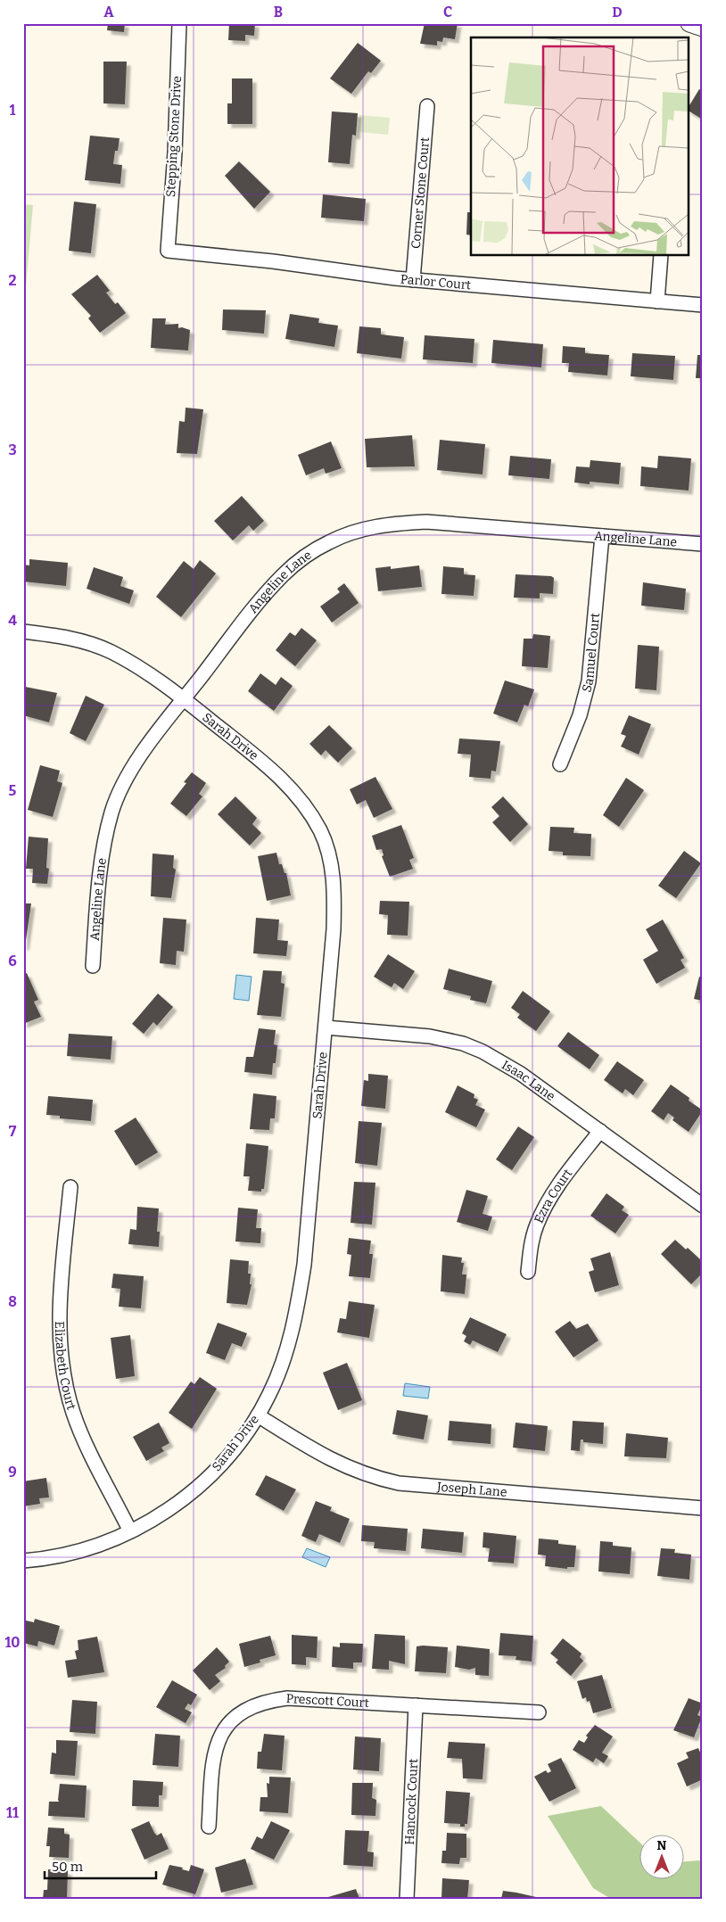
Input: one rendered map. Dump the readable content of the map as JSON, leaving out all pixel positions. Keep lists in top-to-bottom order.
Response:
{
  "streets": {
    "street": [
      "Stepping Stone Drive",
      "Corner Stone Court",
      "Parlor Court",
      "Angeline Lane",
      "Samuel Court",
      "Sarah Drive",
      "Isaac Lane",
      "Ezra Court",
      "Elizabeth Court",
      "Joseph Lane",
      "Prescott Court",
      "Hancock Court"
    ]
  },
  "crossings": [
    ["Stepping Stone Drive", "Parlor Court"],
    ["Corner Stone Court", "Parlor Court"],
    ["Angeline Lane", "Samuel Court"],
    ["Angeline Lane", "Sarah Drive"],
    ["Sarah Drive", "Isaac Lane"],
    ["Sarah Drive", "Elizabeth Court"],
    ["Sarah Drive", "Joseph Lane"],
    ["Isaac Lane", "Ezra Court"],
    ["Prescott Court", "Hancock Court"]
  ],
  "scale_bar": "50 m",
  "north": "top",
  "grid": {
    "columns": [
      "A",
      "B",
      "C",
      "D"
    ],
    "rows": [
      "1",
      "2",
      "3",
      "4",
      "5",
      "6",
      "7",
      "8",
      "9",
      "10",
      "11"
    ]
  }
}
